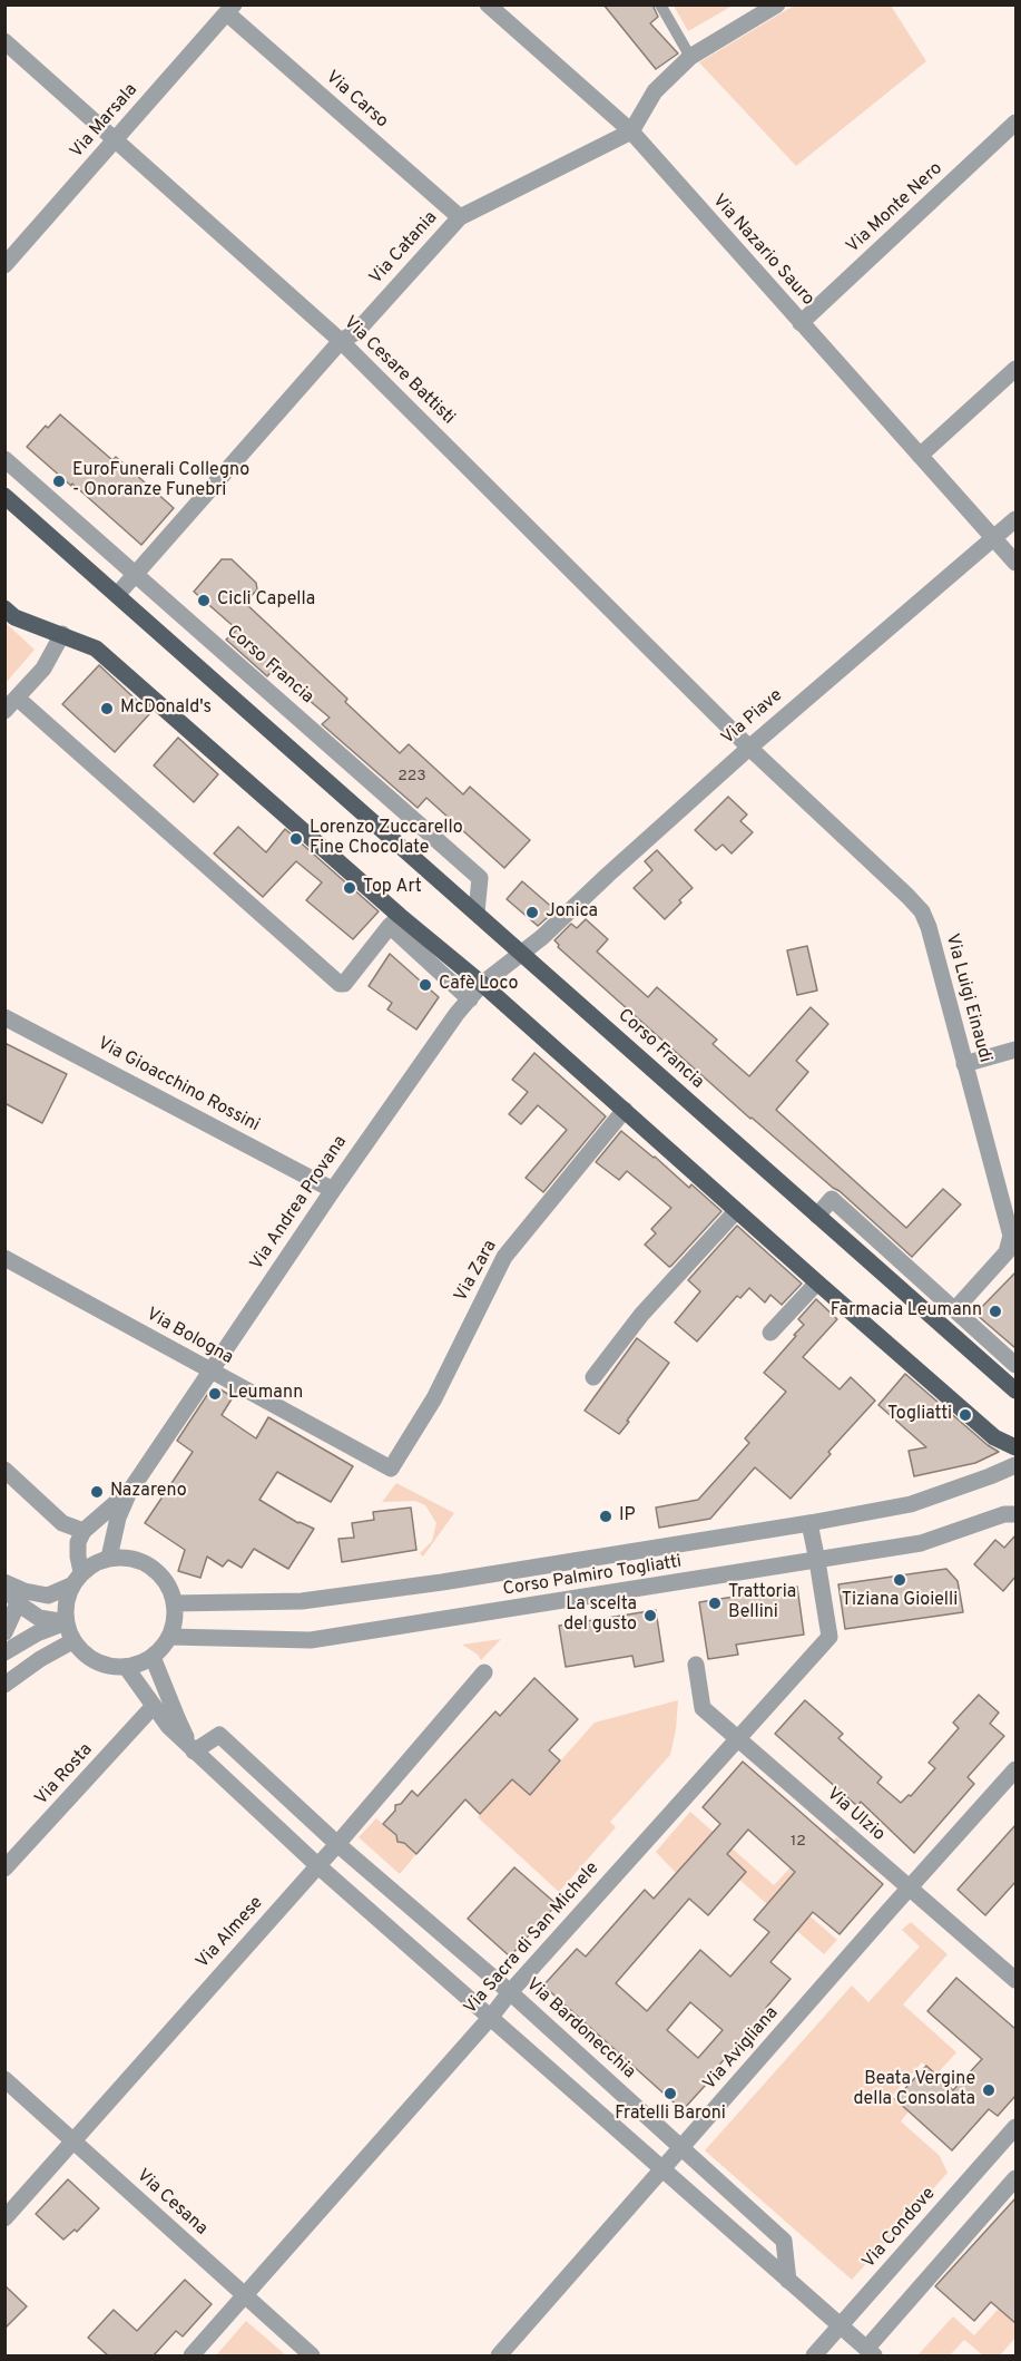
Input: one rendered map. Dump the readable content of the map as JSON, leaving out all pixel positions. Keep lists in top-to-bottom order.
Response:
{
  "streets": {
    "main road": ["Corso Francia"],
    "street": [
      "Via Carso",
      "Via Marsala",
      "Via Monte Nero",
      "Via Catania",
      "Via Nazario Sauro",
      "Via Cesare Battisti",
      "Via Piave",
      "Via Luigi Einaudi",
      "Via Gioacchino Rossini",
      "Via Andrea Provana",
      "Via Zara",
      "Via Bologna",
      "Corso Palmiro Togliatti",
      "Via Rosta",
      "Via Ulzio",
      "Via Almese",
      "Via Sacra di San Michele",
      "Via Bardonecchia",
      "Via Avigliana",
      "Via Cesana",
      "Via Condove"
    ]
  },
  "crossings": [
    ["Via Carso", "Via Marsala"],
    ["Via Carso", "Via Catania"],
    ["Via Marsala", "Via Cesare Battisti"],
    ["Via Monte Nero", "Via Nazario Sauro"],
    ["Via Catania", "Via Nazario Sauro"],
    ["Via Catania", "Via Cesare Battisti"],
    ["Via Catania", "Corso Francia"],
    ["Via Nazario Sauro", "Via Piave"],
    ["Via Cesare Battisti", "Via Piave"],
    ["Via Cesare Battisti", "Via Luigi Einaudi"],
    ["Corso Francia", "Via Piave"],
    ["Corso Francia", "Via Andrea Provana"],
    ["Via Piave", "Via Luigi Einaudi"],
    ["Via Piave", "Via Andrea Provana"],
    ["Via Gioacchino Rossini", "Via Andrea Provana"],
    ["Via Andrea Provana", "Via Bologna"],
    ["Via Andrea Provana", "Corso Palmiro Togliatti"],
    ["Via Zara", "Via Bologna"],
    ["Corso Palmiro Togliatti", "Via Sacra di San Michele"],
    ["Via Ulzio", "Via Sacra di San Michele"],
    ["Via Ulzio", "Via Avigliana"],
    ["Via Almese", "Via Bardonecchia"],
    ["Via Almese", "Via Cesana"],
    ["Via Sacra di San Michele", "Via Bardonecchia"],
    ["Via Sacra di San Michele", "Via Cesana"],
    ["Via Bardonecchia", "Via Avigliana"]
  ],
  "places": [
    "EuroFunerali Collegno - Onoranze Funebri",
    "Cicli Capella",
    "McDonald's",
    "Lorenzo Zuccarello Fine Chocolate",
    "Top Art",
    "Jonica",
    "Cafè Loco",
    "Farmacia Leumann",
    "Leumann",
    "Togliatti",
    "Nazareno",
    "IP",
    "Tiziana Gioielli",
    "Trattoria Bellini",
    "La scelta del gusto",
    "Beata Vergine della Consolata",
    "Fratelli Baroni"
  ],
  "house_numbers": ["223", "12"]
}
